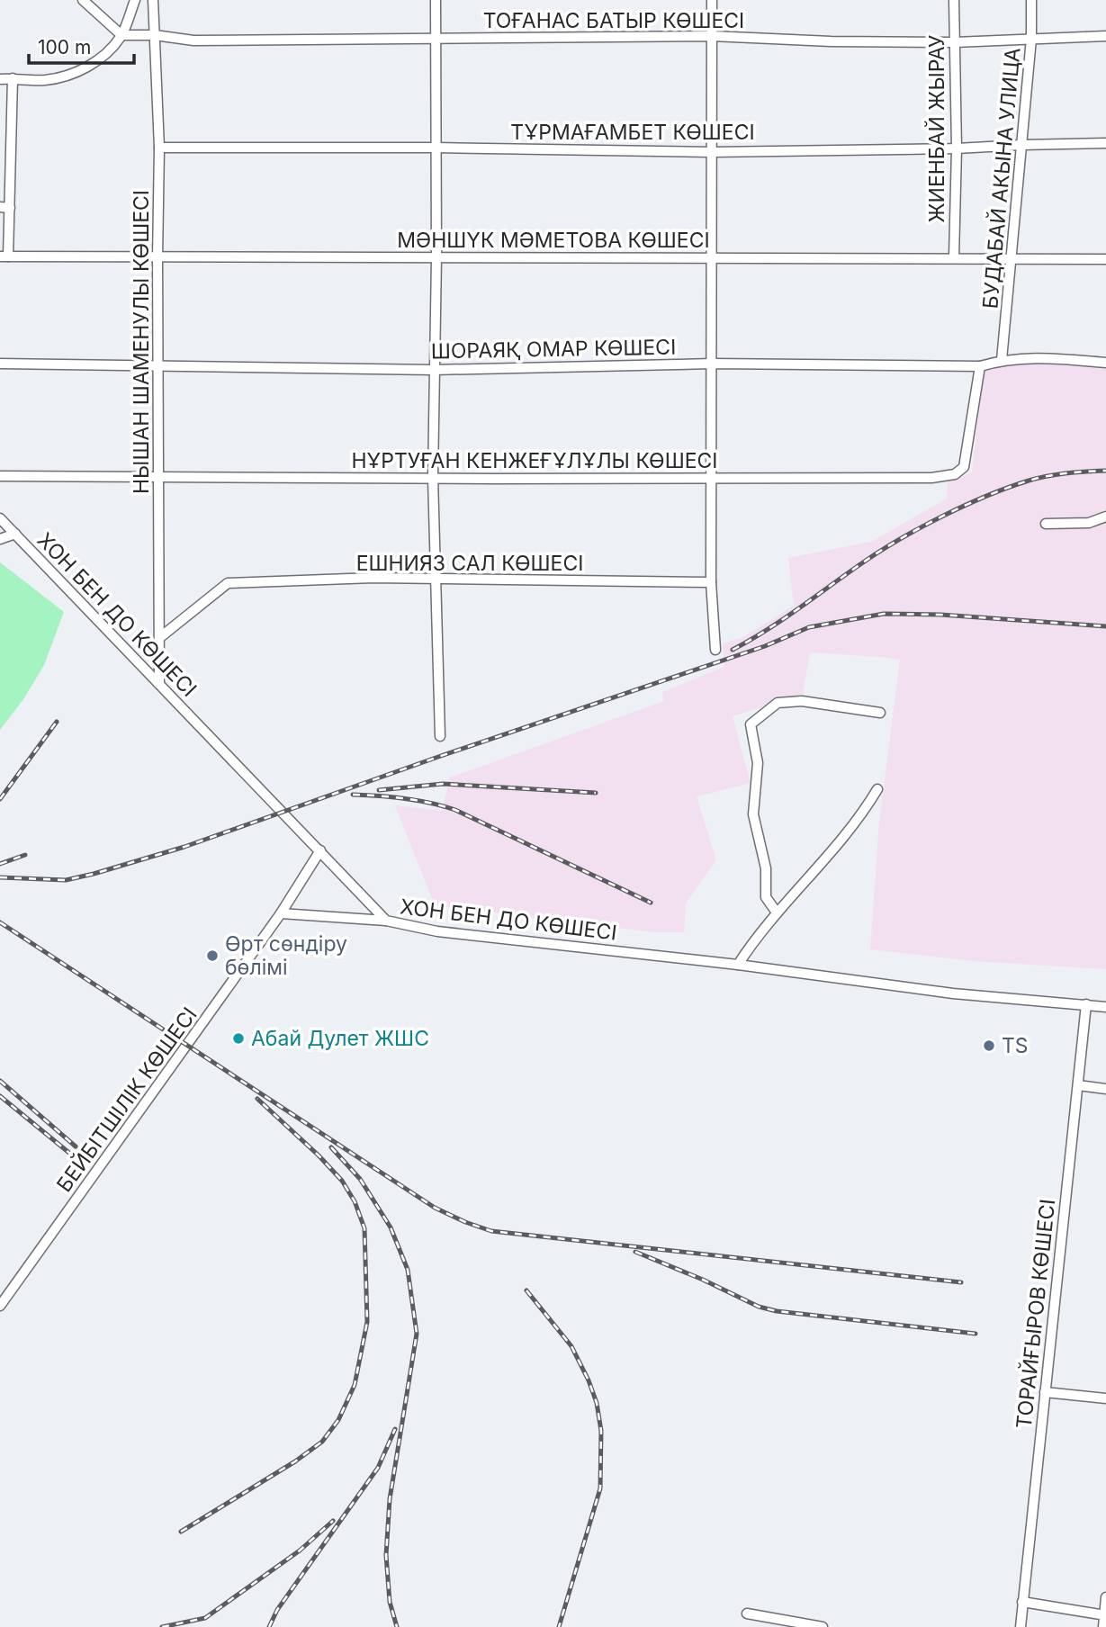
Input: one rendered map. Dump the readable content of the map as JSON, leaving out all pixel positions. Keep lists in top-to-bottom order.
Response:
{
  "streets": {
    "street": [
      "ТОҒАНАС БАТЫР КӨШЕСІ",
      "ЖИЕНБАЙ ЖЫРАУ",
      "ТҰРМАҒАМБЕТ КӨШЕСІ",
      "БУДАБАЙ АКЫНА УЛИЦА",
      "МӘНШҮК МӘМЕТОВА КӨШЕСІ",
      "НЫШАН ШАМЕНУЛЫ КӨШЕСІ",
      "ШОРАЯҚ ОМАР КӨШЕСІ",
      "НҰРТУҒАН КЕНЖЕҒҰЛҰЛЫ КӨШЕСІ",
      "ЕШНИЯЗ САЛ КӨШЕСІ",
      "ХОН БЕН ДО КӨШЕСІ",
      "БЕЙБІТШІЛІК КӨШЕСІ",
      "ТОРАЙҒЫРОВ КӨШЕСІ"
    ]
  },
  "crossings": [
    ["ТОҒАНАС БАТЫР КӨШЕСІ", "ЖИЕНБАЙ ЖЫРАУ"],
    ["ТОҒАНАС БАТЫР КӨШЕСІ", "БУДАБАЙ АКЫНА УЛИЦА"],
    ["ТОҒАНАС БАТЫР КӨШЕСІ", "НЫШАН ШАМЕНУЛЫ КӨШЕСІ"],
    ["ЖИЕНБАЙ ЖЫРАУ", "ТҰРМАҒАМБЕТ КӨШЕСІ"],
    ["ЖИЕНБАЙ ЖЫРАУ", "МӘНШҮК МӘМЕТОВА КӨШЕСІ"],
    ["ТҰРМАҒАМБЕТ КӨШЕСІ", "БУДАБАЙ АКЫНА УЛИЦА"],
    ["ТҰРМАҒАМБЕТ КӨШЕСІ", "НЫШАН ШАМЕНУЛЫ КӨШЕСІ"],
    ["БУДАБАЙ АКЫНА УЛИЦА", "МӘНШҮК МӘМЕТОВА КӨШЕСІ"],
    ["БУДАБАЙ АКЫНА УЛИЦА", "ШОРАЯҚ ОМАР КӨШЕСІ"],
    ["МӘНШҮК МӘМЕТОВА КӨШЕСІ", "НЫШАН ШАМЕНУЛЫ КӨШЕСІ"],
    ["НЫШАН ШАМЕНУЛЫ КӨШЕСІ", "ШОРАЯҚ ОМАР КӨШЕСІ"],
    ["НЫШАН ШАМЕНУЛЫ КӨШЕСІ", "НҰРТУҒАН КЕНЖЕҒҰЛҰЛЫ КӨШЕСІ"],
    ["НЫШАН ШАМЕНУЛЫ КӨШЕСІ", "ЕШНИЯЗ САЛ КӨШЕСІ"],
    ["НЫШАН ШАМЕНУЛЫ КӨШЕСІ", "ХОН БЕН ДО КӨШЕСІ"],
    ["ШОРАЯҚ ОМАР КӨШЕСІ", "НҰРТУҒАН КЕНЖЕҒҰЛҰЛЫ КӨШЕСІ"],
    ["ХОН БЕН ДО КӨШЕСІ", "БЕЙБІТШІЛІК КӨШЕСІ"],
    ["ХОН БЕН ДО КӨШЕСІ", "ТОРАЙҒЫРОВ КӨШЕСІ"]
  ],
  "places": ["Өрт сөндіру бөлімі", "Абай Дулет ЖШС", "TS"],
  "scale_bar": "100 m"
}
